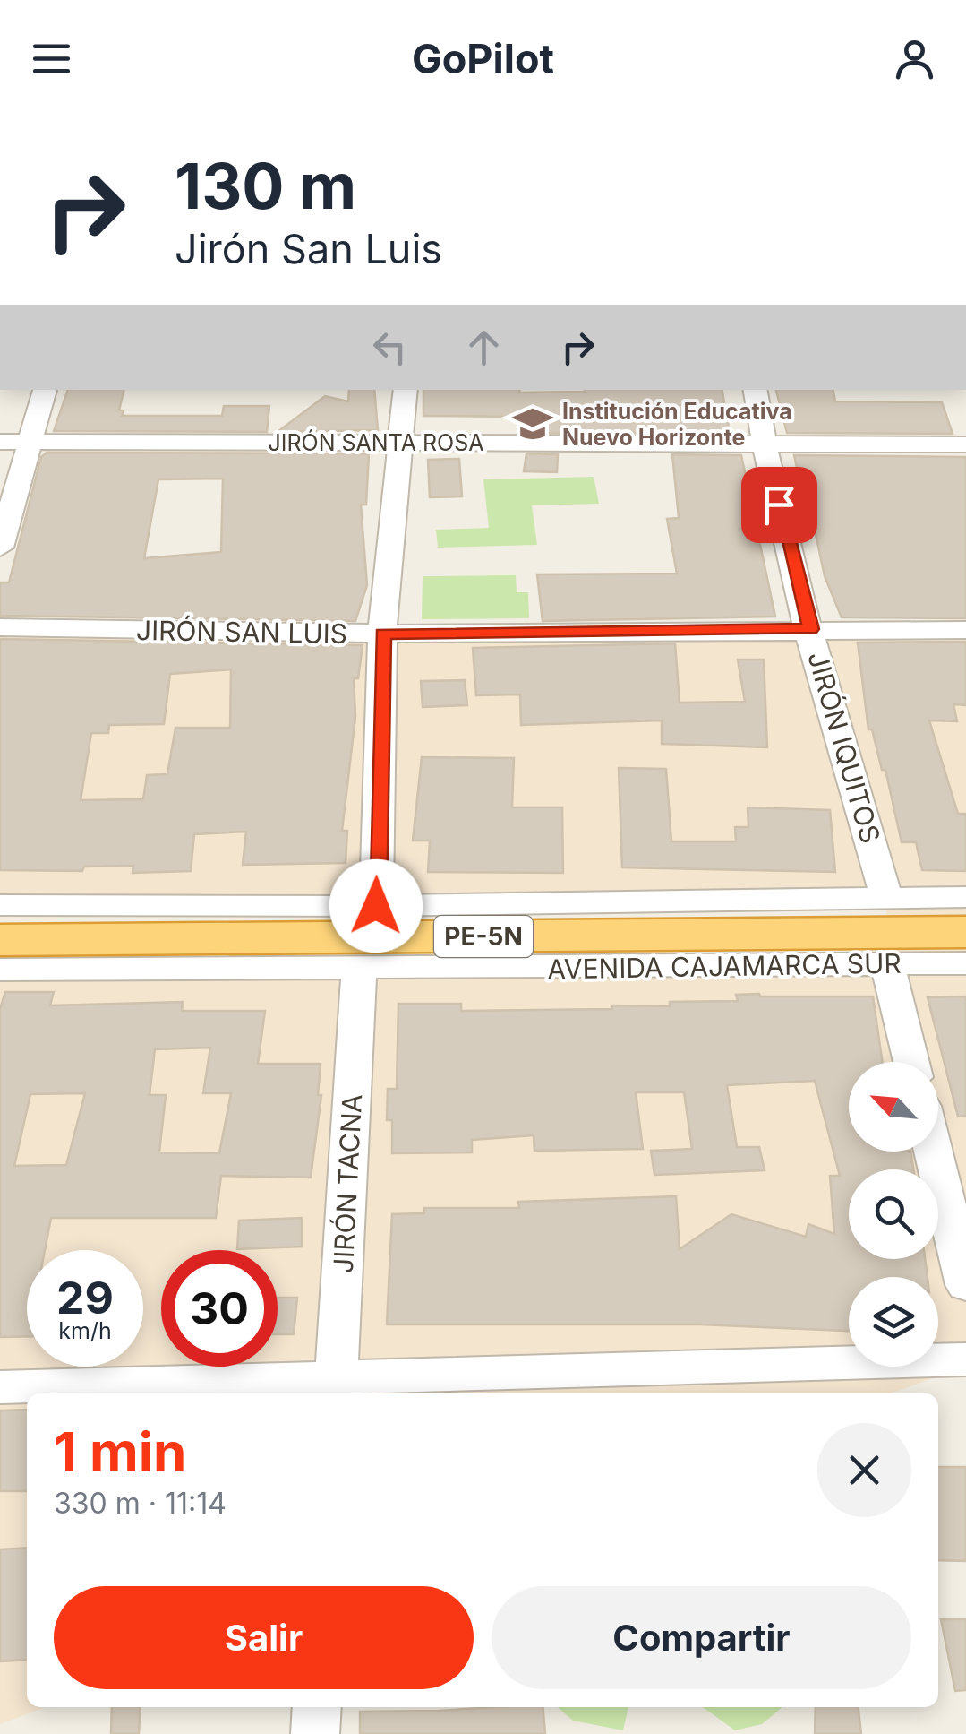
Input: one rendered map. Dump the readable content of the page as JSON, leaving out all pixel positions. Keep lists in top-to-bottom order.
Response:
{
  "streets": {
    "highway": ["PE-5N"],
    "street": [
      "JIRÓN SANTA ROSA",
      "JIRÓN SAN LUIS",
      "JIRÓN IQUITOS",
      "AVENIDA CAJAMARCA SUR",
      "JIRÓN TACNA"
    ]
  },
  "crossings": [
    ["JIRÓN SANTA ROSA", "JIRÓN IQUITOS"],
    ["JIRÓN SAN LUIS", "JIRÓN IQUITOS"],
    ["AVENIDA CAJAMARCA SUR", "JIRÓN TACNA"]
  ],
  "places": {
    "school or university": ["Institución Educativa Nuevo Horizonte"]
  },
  "north": "top left",
  "page": {
    "header": "GoPilot",
    "turn": ["130 m", "Jirón San Luis"],
    "speed": "29 km/h",
    "limit": "30",
    "heading": ["1 min", "330 m · 11:14"],
    "buttons": ["Salir", "Compartir"]
  }
}
